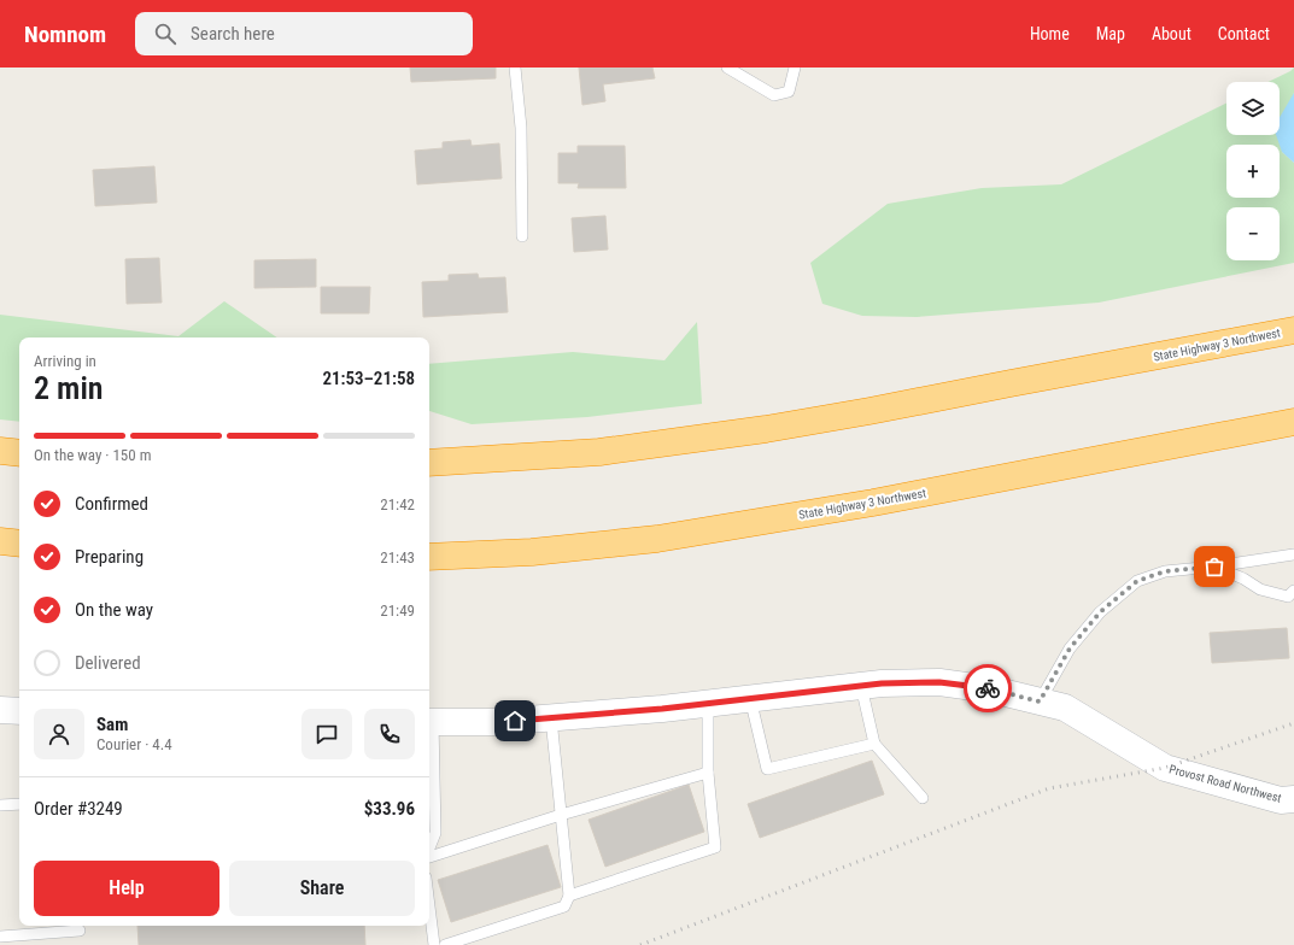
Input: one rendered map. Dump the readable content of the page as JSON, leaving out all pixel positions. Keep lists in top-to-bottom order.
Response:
{
  "streets": {
    "highway": ["State Highway 3 Northwest"],
    "street": ["Provost Road Northwest"]
  },
  "page": {
    "header": "Nomnom",
    "search": "Search here",
    "nav": [
      "Home",
      "Map",
      "About",
      "Contact"
    ],
    "map_buttons": ["+", "−"],
    "heading": ["2 min", "Arriving in", "21:53–21:58"],
    "panel": [
      "Sam",
      "Courier · 4.4",
      "Order #3249",
      "$33.96"
    ],
    "bar": "On the way · 150 m",
    "list": [
      ["Confirmed", "21:42"],
      ["Preparing", "21:43"],
      ["On the way", "21:49"],
      "Delivered"
    ],
    "buttons": ["Help", "Share"]
  }
}
